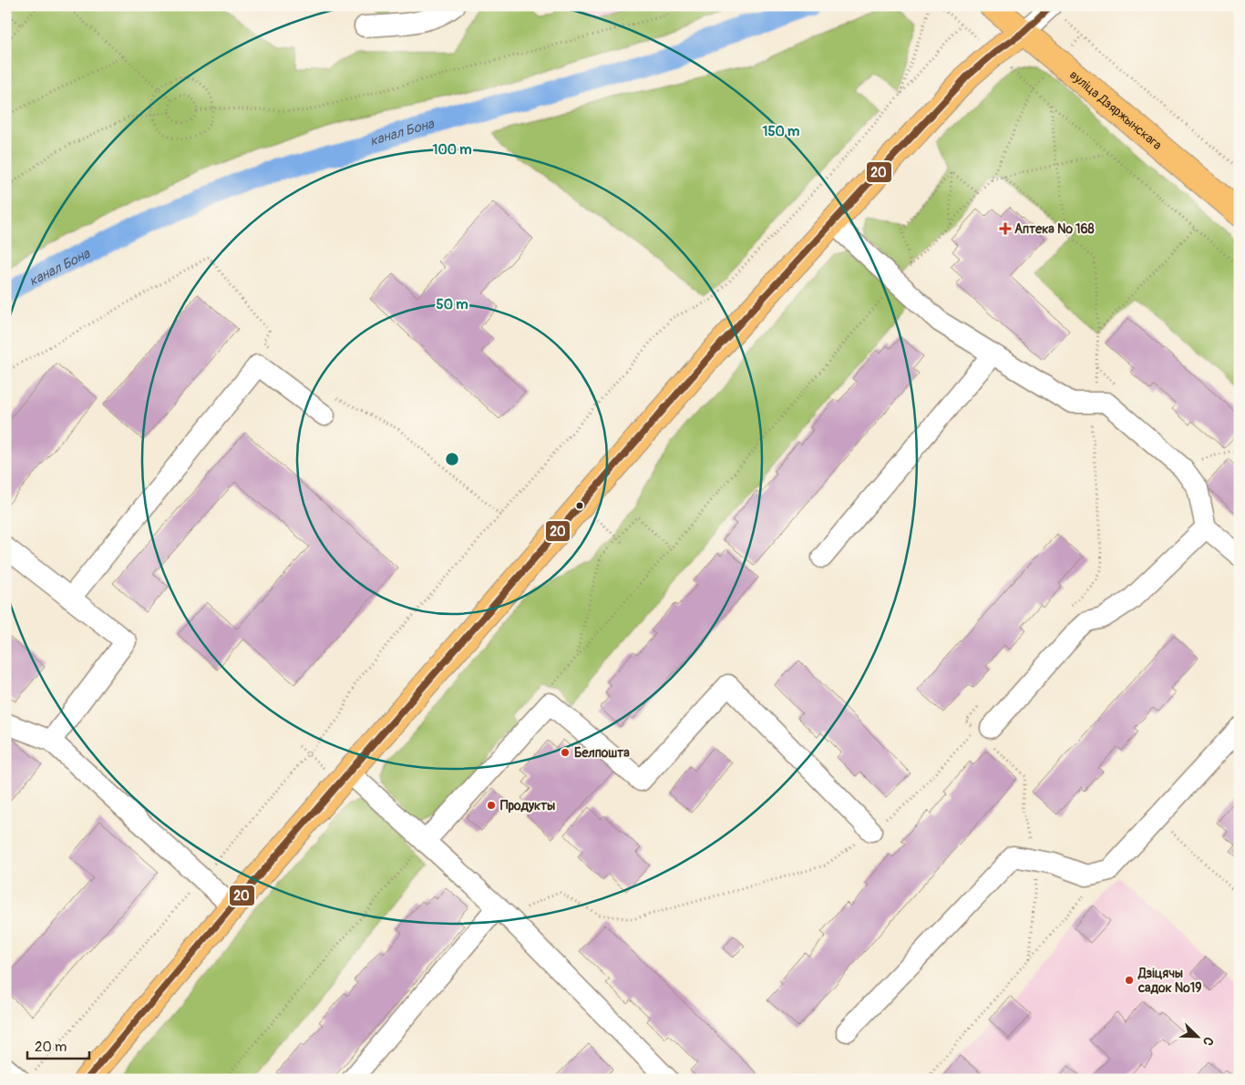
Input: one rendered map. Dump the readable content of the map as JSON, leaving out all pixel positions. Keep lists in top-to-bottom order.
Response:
{
  "streets": {
    "main road": ["вуліца Дзяржынскага"]
  },
  "water": ["канал Бона"],
  "places": {
    "health": ["Аптека № 168"],
    "other": ["Белпошта", "Продукты", "Дзіцячы садок №19"]
  },
  "lines": ["transit line 20"],
  "scale_bar": "20 m",
  "north": "bottom right",
  "rings": ["150 m", "100 m", "50 m"]
}
